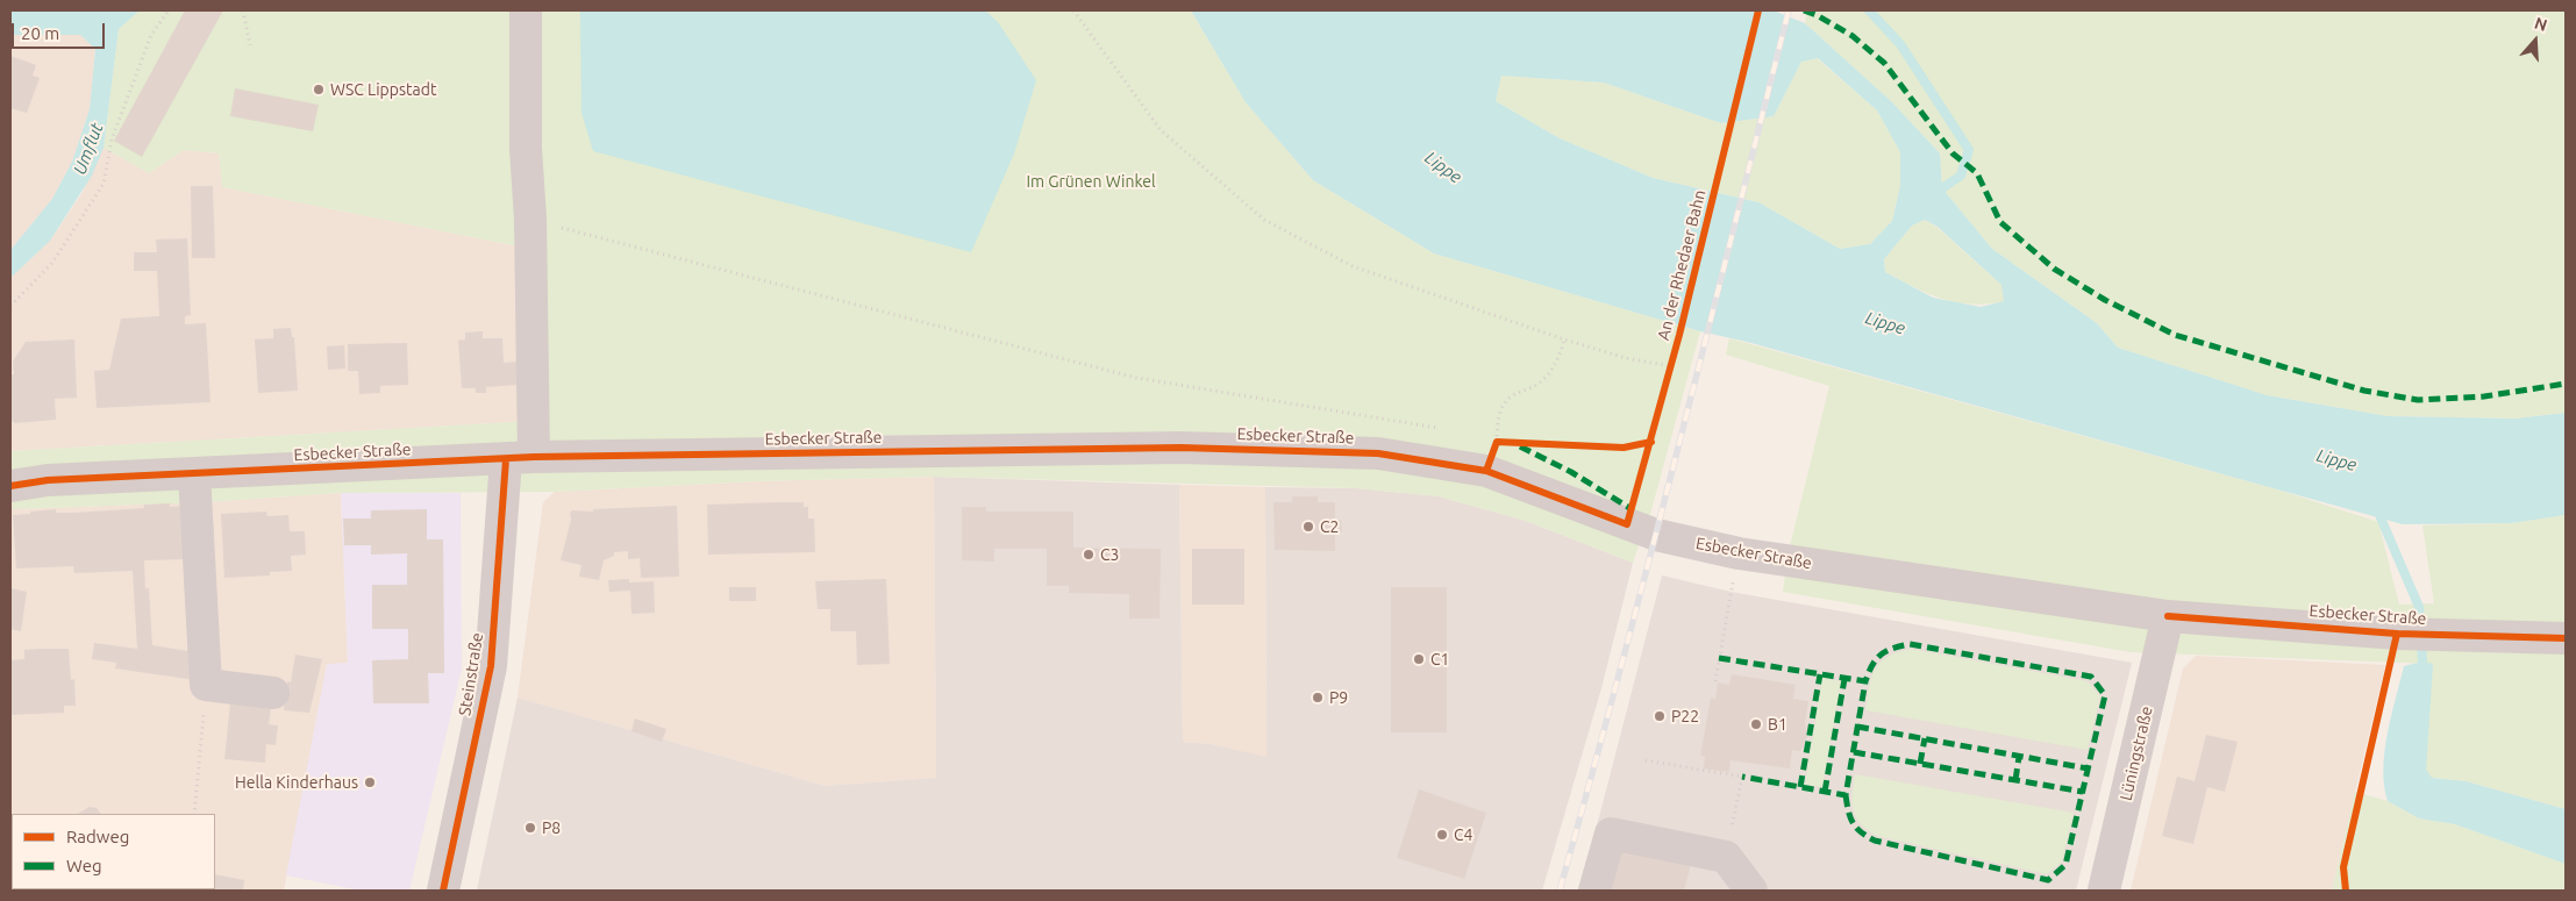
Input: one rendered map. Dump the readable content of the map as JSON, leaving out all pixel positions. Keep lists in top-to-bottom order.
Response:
{
  "streets": {
    "street": ["Esbecker Straße", "Steinstraße", "Lüningstraße"],
    "cycle path": ["An der Rhedaer Bahn"]
  },
  "crossings": [
    ["Esbecker Straße", "Steinstraße"],
    ["Esbecker Straße", "Lüningstraße"]
  ],
  "water": ["Umflut", "Lippe"],
  "parks": ["Im Grünen Winkel"],
  "places": [
    "WSC Lippstadt",
    "C2",
    "C3",
    "C1",
    "P9",
    "P22",
    "B1",
    "Hella Kinderhaus",
    "P8",
    "C4"
  ],
  "legend": ["Radweg", "Weg"],
  "scale_bar": "20 m",
  "north": "top"
}
